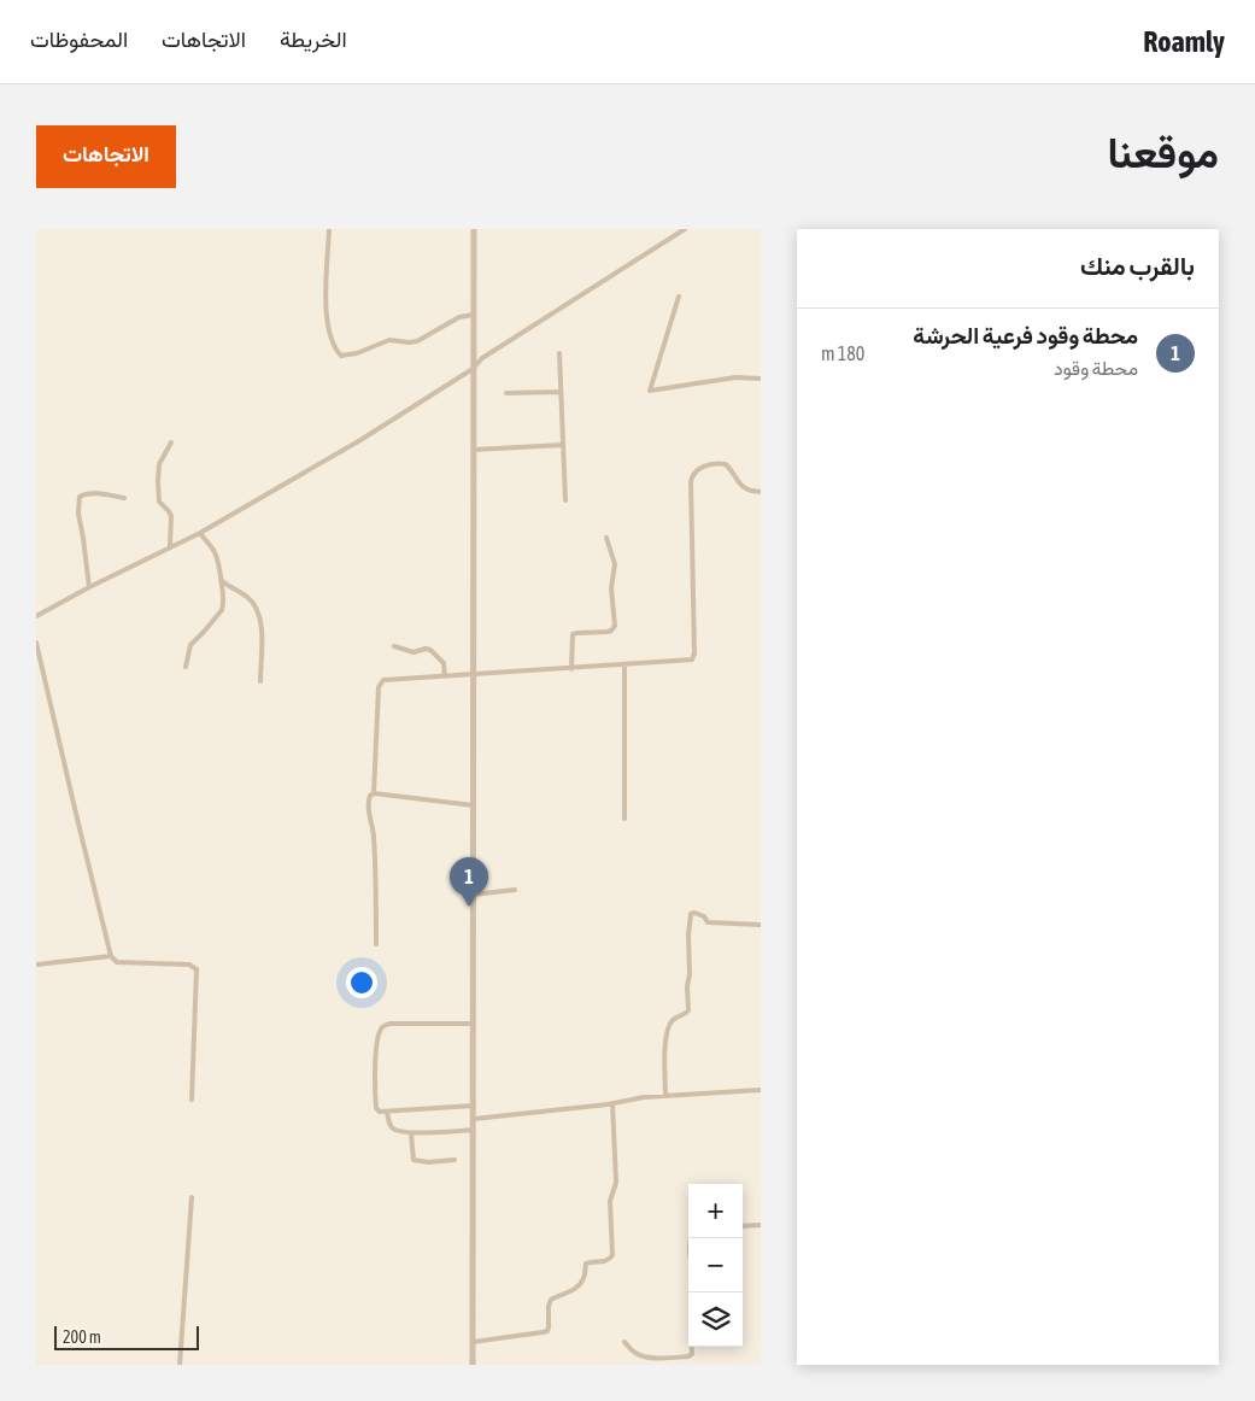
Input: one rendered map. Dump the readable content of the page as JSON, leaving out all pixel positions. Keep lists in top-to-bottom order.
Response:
{
  "scale_bar": "200 m",
  "page": {
    "header": "Roamly",
    "nav": ["الخريطة", "الاتجاهات", "المحفوظات"],
    "title": "موقعنا",
    "buttons": "الاتجاهات",
    "heading": "بالقرب منك",
    "list": [
      {
        "mark": "1",
        "name": "محطة وقود فرعية الحرشة",
        "note": "محطة وقود",
        "value": "180 m"
      }
    ],
    "pins": "1",
    "map_buttons": ["+", "−"],
    "scale": "200 m"
  }
}
